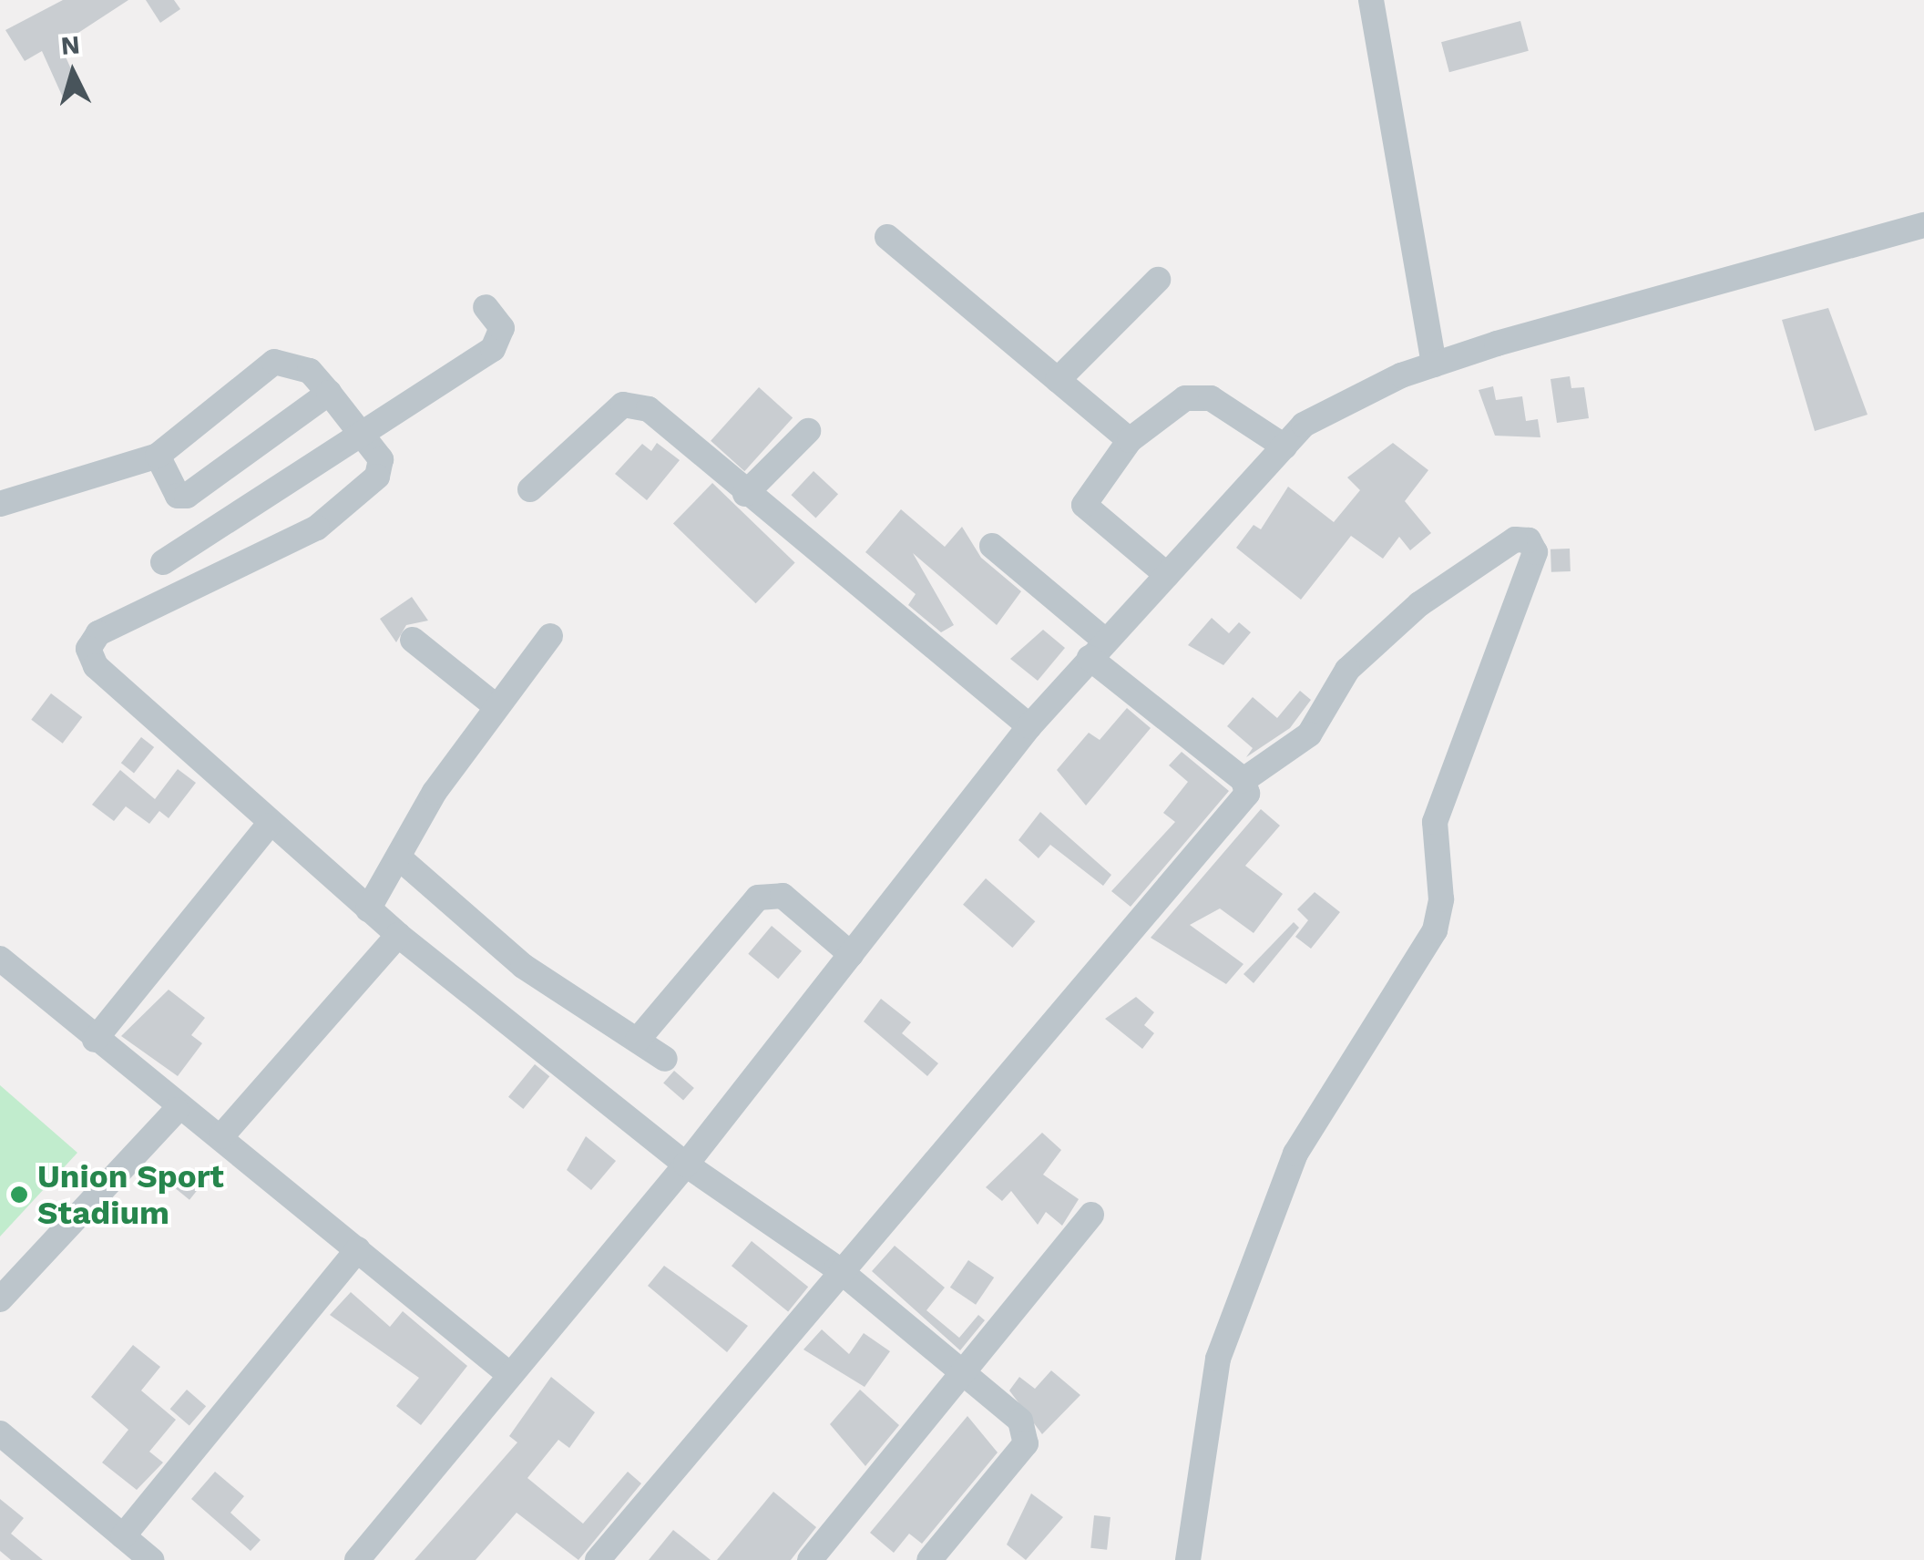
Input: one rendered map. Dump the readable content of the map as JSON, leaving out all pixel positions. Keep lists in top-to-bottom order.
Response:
{
  "places": ["Union Sport Stadium"],
  "north": "top"
}
